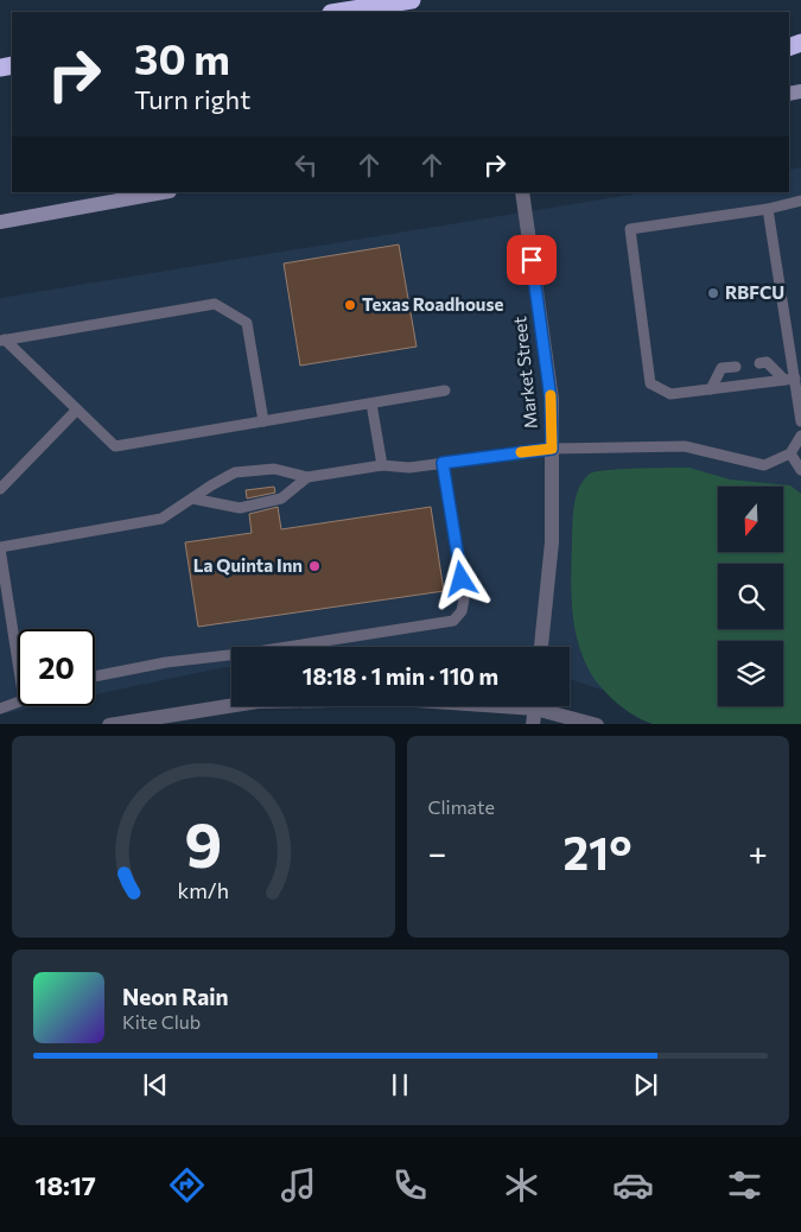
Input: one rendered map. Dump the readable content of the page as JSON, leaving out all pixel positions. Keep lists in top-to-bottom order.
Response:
{
  "streets": {
    "street": ["Market Street"]
  },
  "places": ["RBFCU", "Texas Roadhouse", "La Quinta Inn"],
  "north": "bottom",
  "page": {
    "turn": ["30 m", "Turn right"],
    "limit": "20",
    "trip": "18:18 · 1 min · 110 m",
    "tile": "Climate",
    "heat": ["−", "21°", "+"],
    "song": ["Neon Rain", "Kite Club"],
    "tabs": "18:17",
    "gauge": ["9", "km/h"]
  }
}
